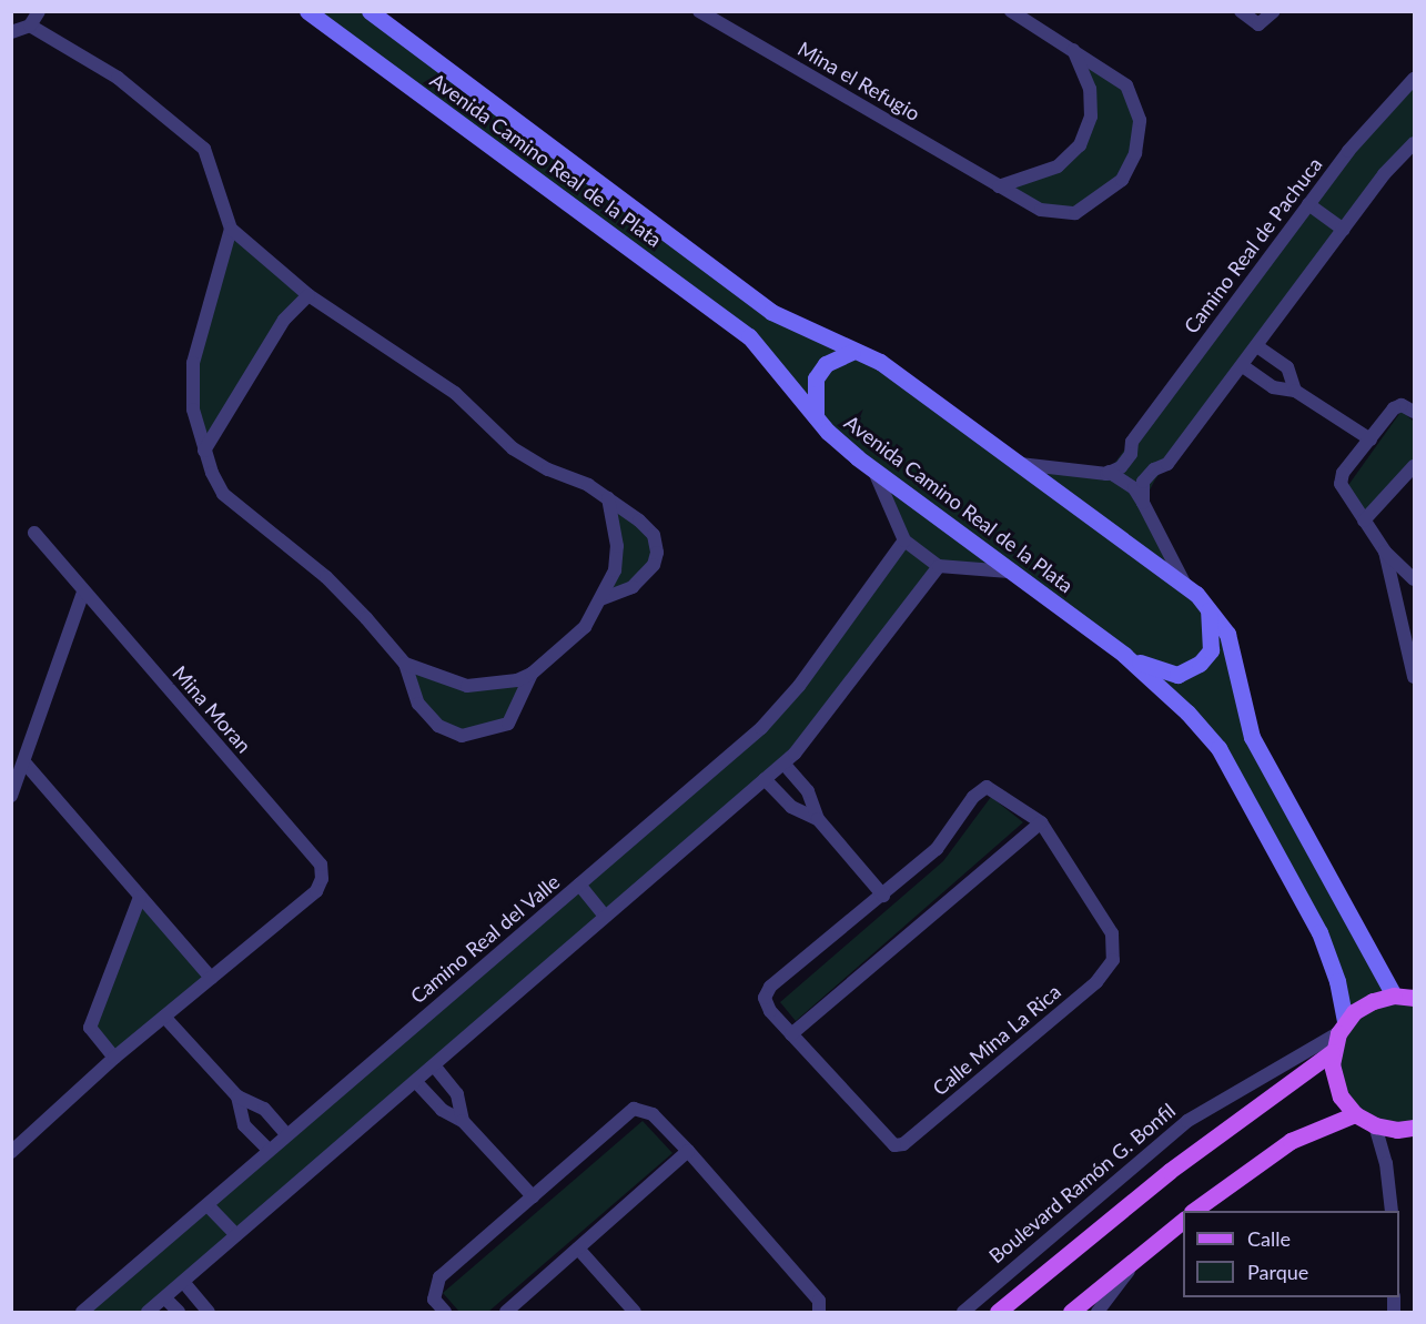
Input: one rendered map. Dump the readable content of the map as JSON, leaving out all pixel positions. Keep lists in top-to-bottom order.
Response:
{
  "streets": {
    "main road": ["Avenida Camino Real de la Plata"],
    "street": [
      "Mina el Refugio",
      "Camino Real de Pachuca",
      "Mina Moran",
      "Camino Real del Valle",
      "Calle Mina La Rica",
      "Boulevard Ramón G. Bonfil"
    ]
  },
  "crossings": [
    ["Avenida Camino Real de la Plata", "Boulevard Ramón G. Bonfil"]
  ],
  "legend": ["Calle", "Parque"]
}
